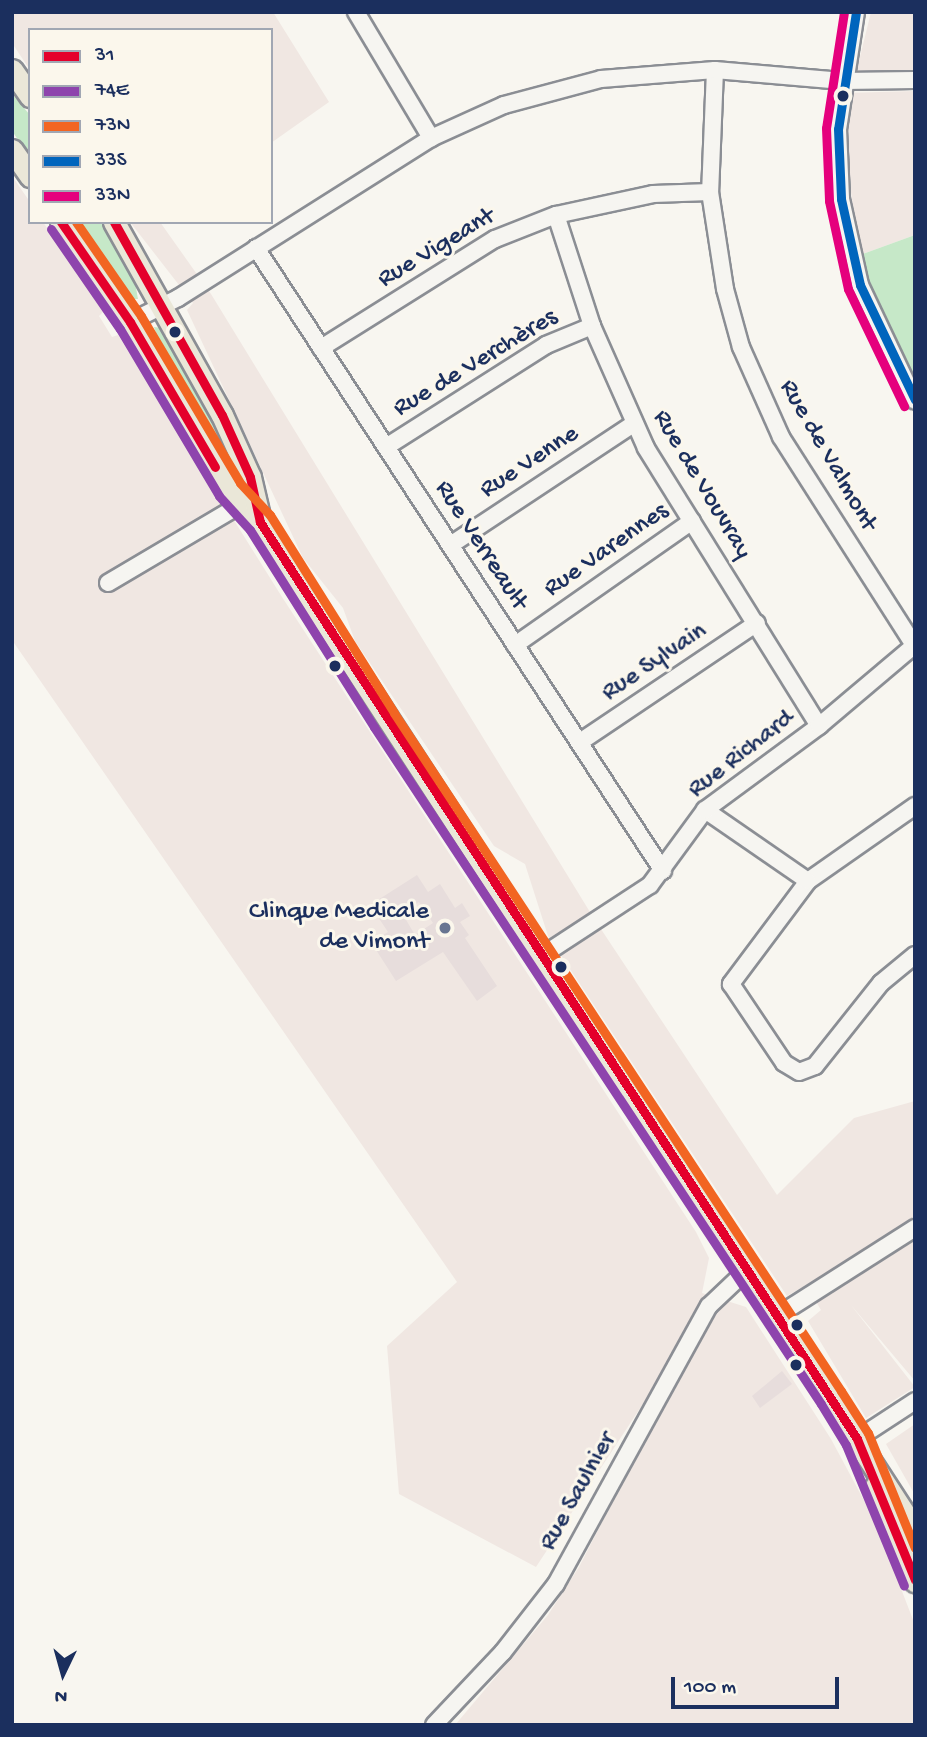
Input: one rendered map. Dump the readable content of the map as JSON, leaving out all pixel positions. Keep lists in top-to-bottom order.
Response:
{
  "streets": {
    "street": [
      "Rue Vigeant",
      "Rue de Verchères",
      "Rue de Valmont",
      "Rue Venne",
      "Rue de Vouvray",
      "Rue Verreault",
      "Rue Varennes",
      "Rue Sylvain",
      "Rue Richard",
      "Rue Saulnier"
    ]
  },
  "crossings": [
    ["Rue Vigeant", "Rue de Valmont"],
    ["Rue Vigeant", "Rue de Vouvray"],
    ["Rue Vigeant", "Rue Verreault"],
    ["Rue de Verchères", "Rue de Vouvray"],
    ["Rue de Verchères", "Rue Verreault"],
    ["Rue de Valmont", "Rue Richard"],
    ["Rue Venne", "Rue de Vouvray"],
    ["Rue Venne", "Rue Verreault"],
    ["Rue de Vouvray", "Rue Varennes"],
    ["Rue de Vouvray", "Rue Sylvain"],
    ["Rue de Vouvray", "Rue Richard"],
    ["Rue Verreault", "Rue Varennes"],
    ["Rue Verreault", "Rue Sylvain"],
    ["Rue Verreault", "Rue Richard"]
  ],
  "places": ["Clinque Medicale de Vimont"],
  "lines": [
    "transit line 33S",
    "transit line 33N",
    "transit line 31",
    "transit line 73N",
    "transit line 74E"
  ],
  "legend": [
    "31",
    "74E",
    "73N",
    "33S",
    "33N"
  ],
  "scale_bar": "100 m",
  "north": "bottom"
}
